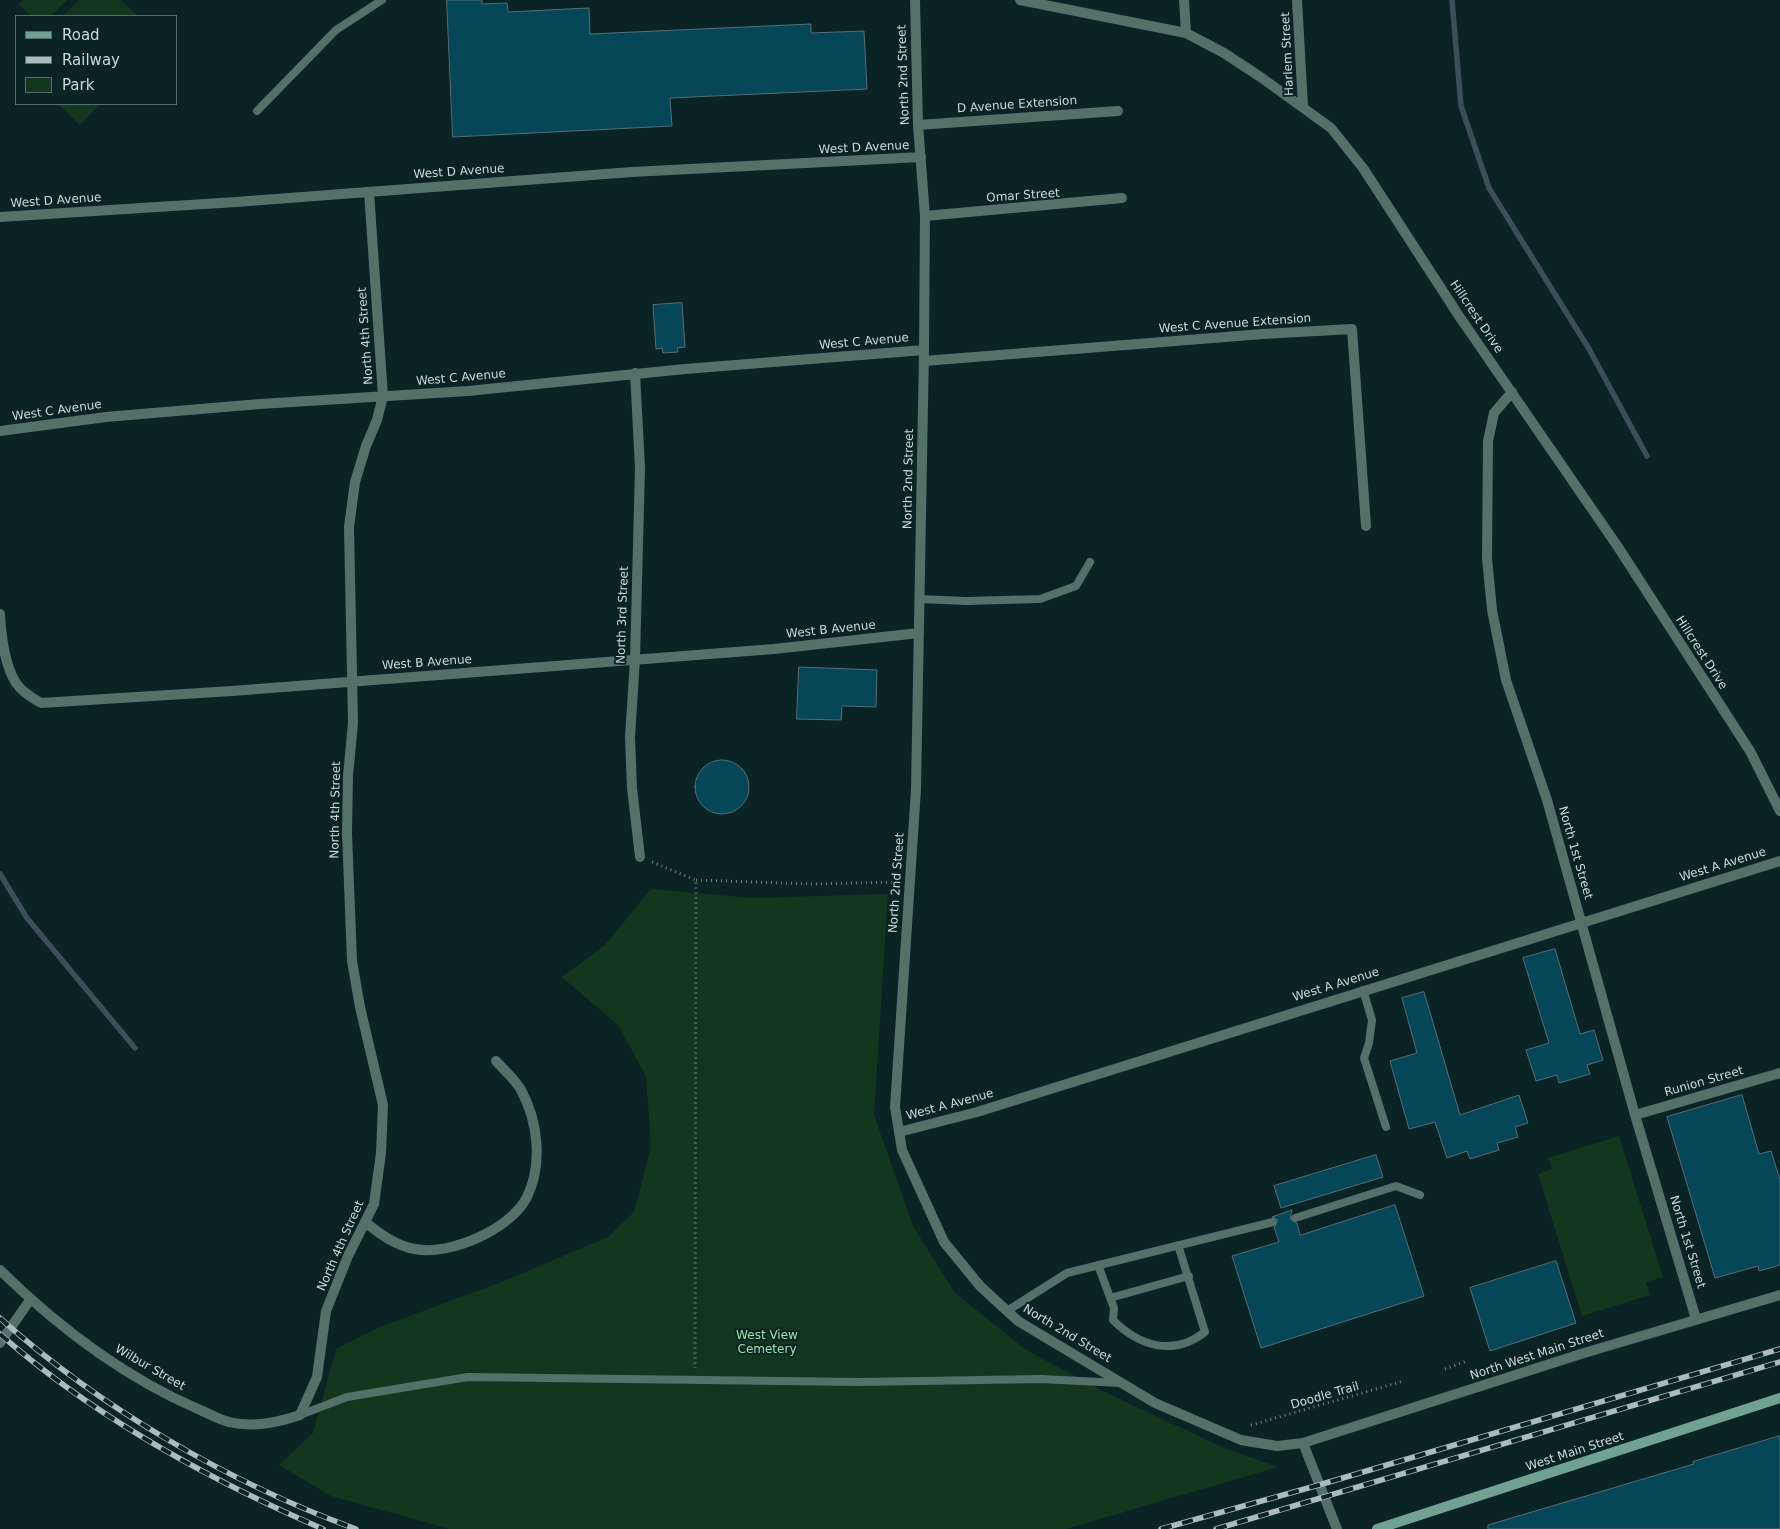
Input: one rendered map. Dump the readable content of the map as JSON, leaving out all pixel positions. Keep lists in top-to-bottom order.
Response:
{
  "streets": {
    "main road": ["West Main Street"],
    "street": [
      "Harlem Street",
      "North 2nd Street",
      "D Avenue Extension",
      "West D Avenue",
      "Omar Street",
      "Hillcrest Drive",
      "West C Avenue Extension",
      "North 4th Street",
      "West C Avenue",
      "North 3rd Street",
      "West B Avenue",
      "North 1st Street",
      "West A Avenue",
      "Runion Street",
      "North West Main Street",
      "Wilbur Street"
    ],
    "path": ["Doodle Trail"]
  },
  "crossings": [
    ["Harlem Street", "Hillcrest Drive"],
    ["North 2nd Street", "D Avenue Extension"],
    ["North 2nd Street", "West D Avenue"],
    ["North 2nd Street", "Omar Street"],
    ["North 2nd Street", "West C Avenue Extension"],
    ["North 2nd Street", "West C Avenue"],
    ["North 2nd Street", "West B Avenue"],
    ["North 2nd Street", "West A Avenue"],
    ["North 2nd Street", "North West Main Street"],
    ["West D Avenue", "North 4th Street"],
    ["Hillcrest Drive", "North 1st Street"],
    ["North 4th Street", "West C Avenue"],
    ["North 4th Street", "West B Avenue"],
    ["North 4th Street", "Wilbur Street"],
    ["West C Avenue", "North 3rd Street"],
    ["North 3rd Street", "West B Avenue"],
    ["North 1st Street", "West A Avenue"],
    ["North 1st Street", "Runion Street"],
    ["North 1st Street", "North West Main Street"]
  ],
  "parks": ["West View Cemetery"],
  "legend": ["Road", "Railway", "Park"]
}
